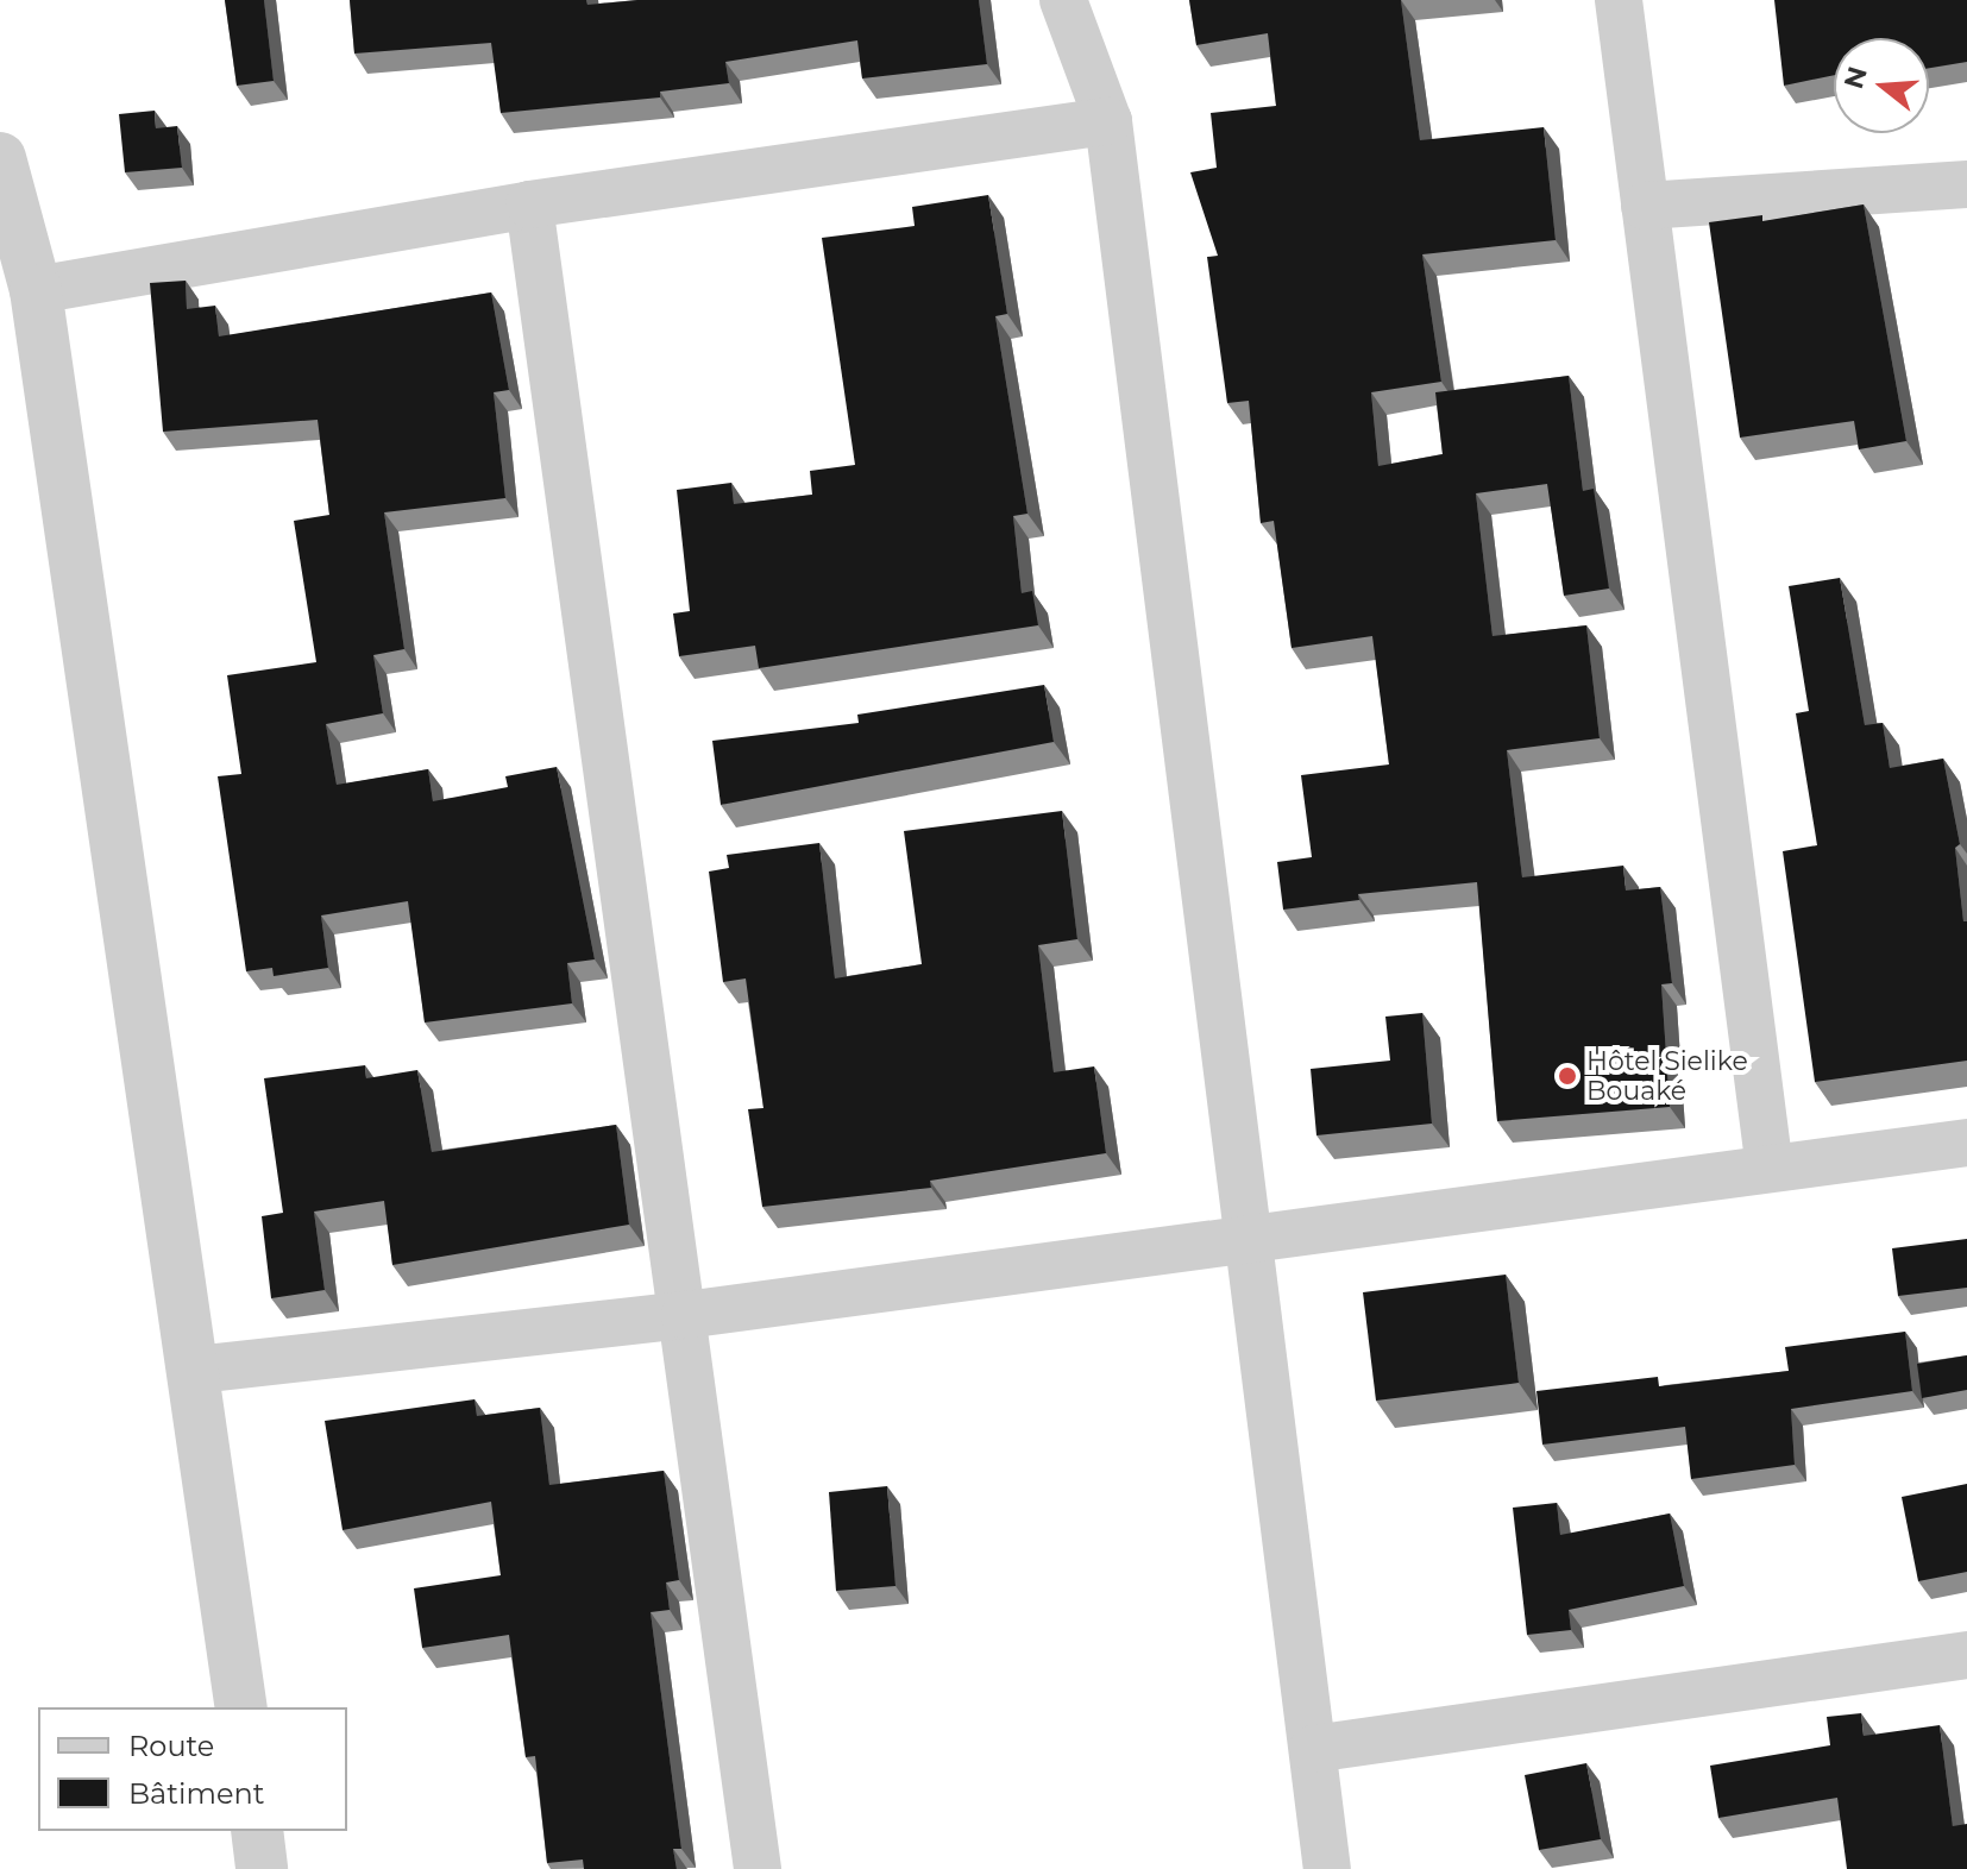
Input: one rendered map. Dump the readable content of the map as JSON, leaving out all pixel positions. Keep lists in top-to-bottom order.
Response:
{
  "places": ["Hôtel Sielike Bouaké"],
  "legend": ["Route", "Bâtiment"],
  "north": "left"
}
